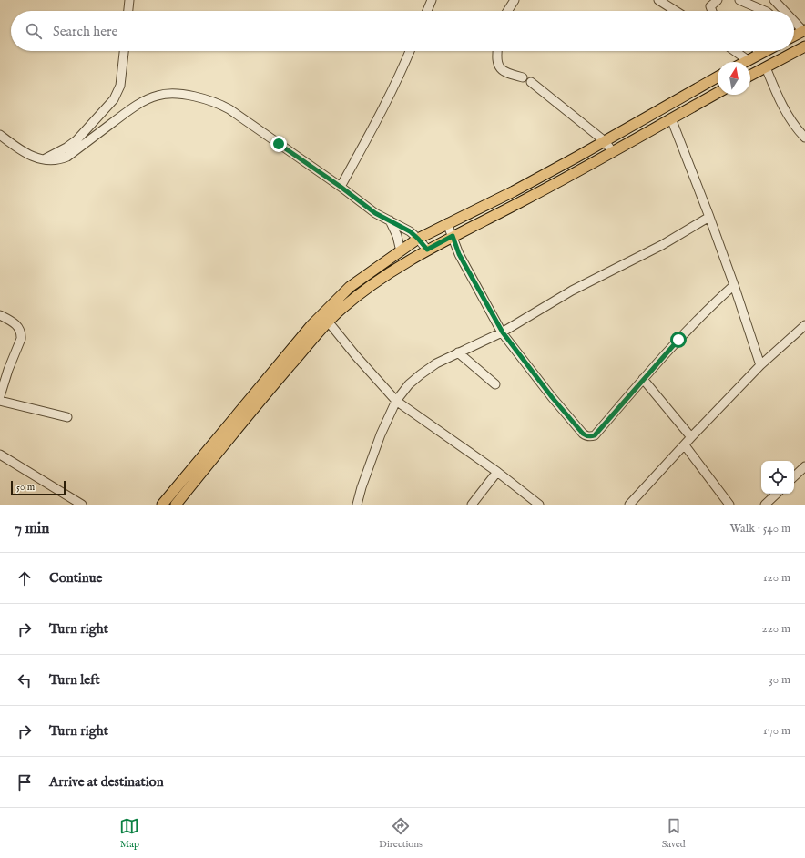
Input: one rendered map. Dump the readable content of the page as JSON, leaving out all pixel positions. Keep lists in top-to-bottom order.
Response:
{
  "scale_bar": "50 m",
  "north": "top",
  "page": {
    "search": "Search here",
    "scale": "50 m",
    "heading": ["7 min", "Walk · 540 m"],
    "list": [
      ["Continue", "120 m"],
      ["Turn right", "220 m"],
      ["Turn left", "30 m"],
      ["Turn right", "170 m"],
      "Arrive at destination"
    ],
    "nav": ["Map", "Directions", "Saved"]
  }
}
